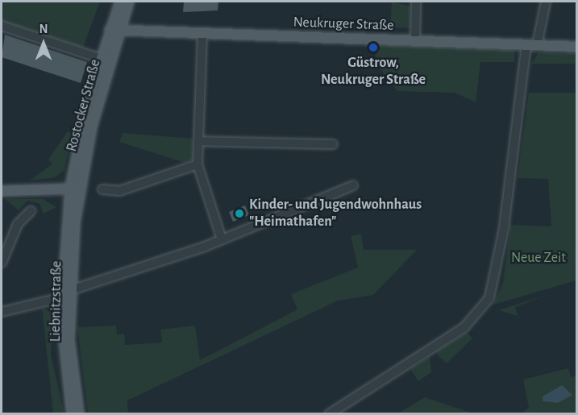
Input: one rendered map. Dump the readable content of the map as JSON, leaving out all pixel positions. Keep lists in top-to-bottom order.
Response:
{
  "streets": {
    "main road": ["Neukruger Straße", "Rostocker Straße", "Liebnitzstraße"]
  },
  "crossings": [
    ["Neukruger Straße", "Rostocker Straße"],
    ["Rostocker Straße", "Liebnitzstraße"]
  ],
  "parks": ["Neue Zeit"],
  "places": ["Güstrow, Neukruger Straße", "Kinder- und Jugendwohnhaus \"Heimathafen\""],
  "north": "top"
}
